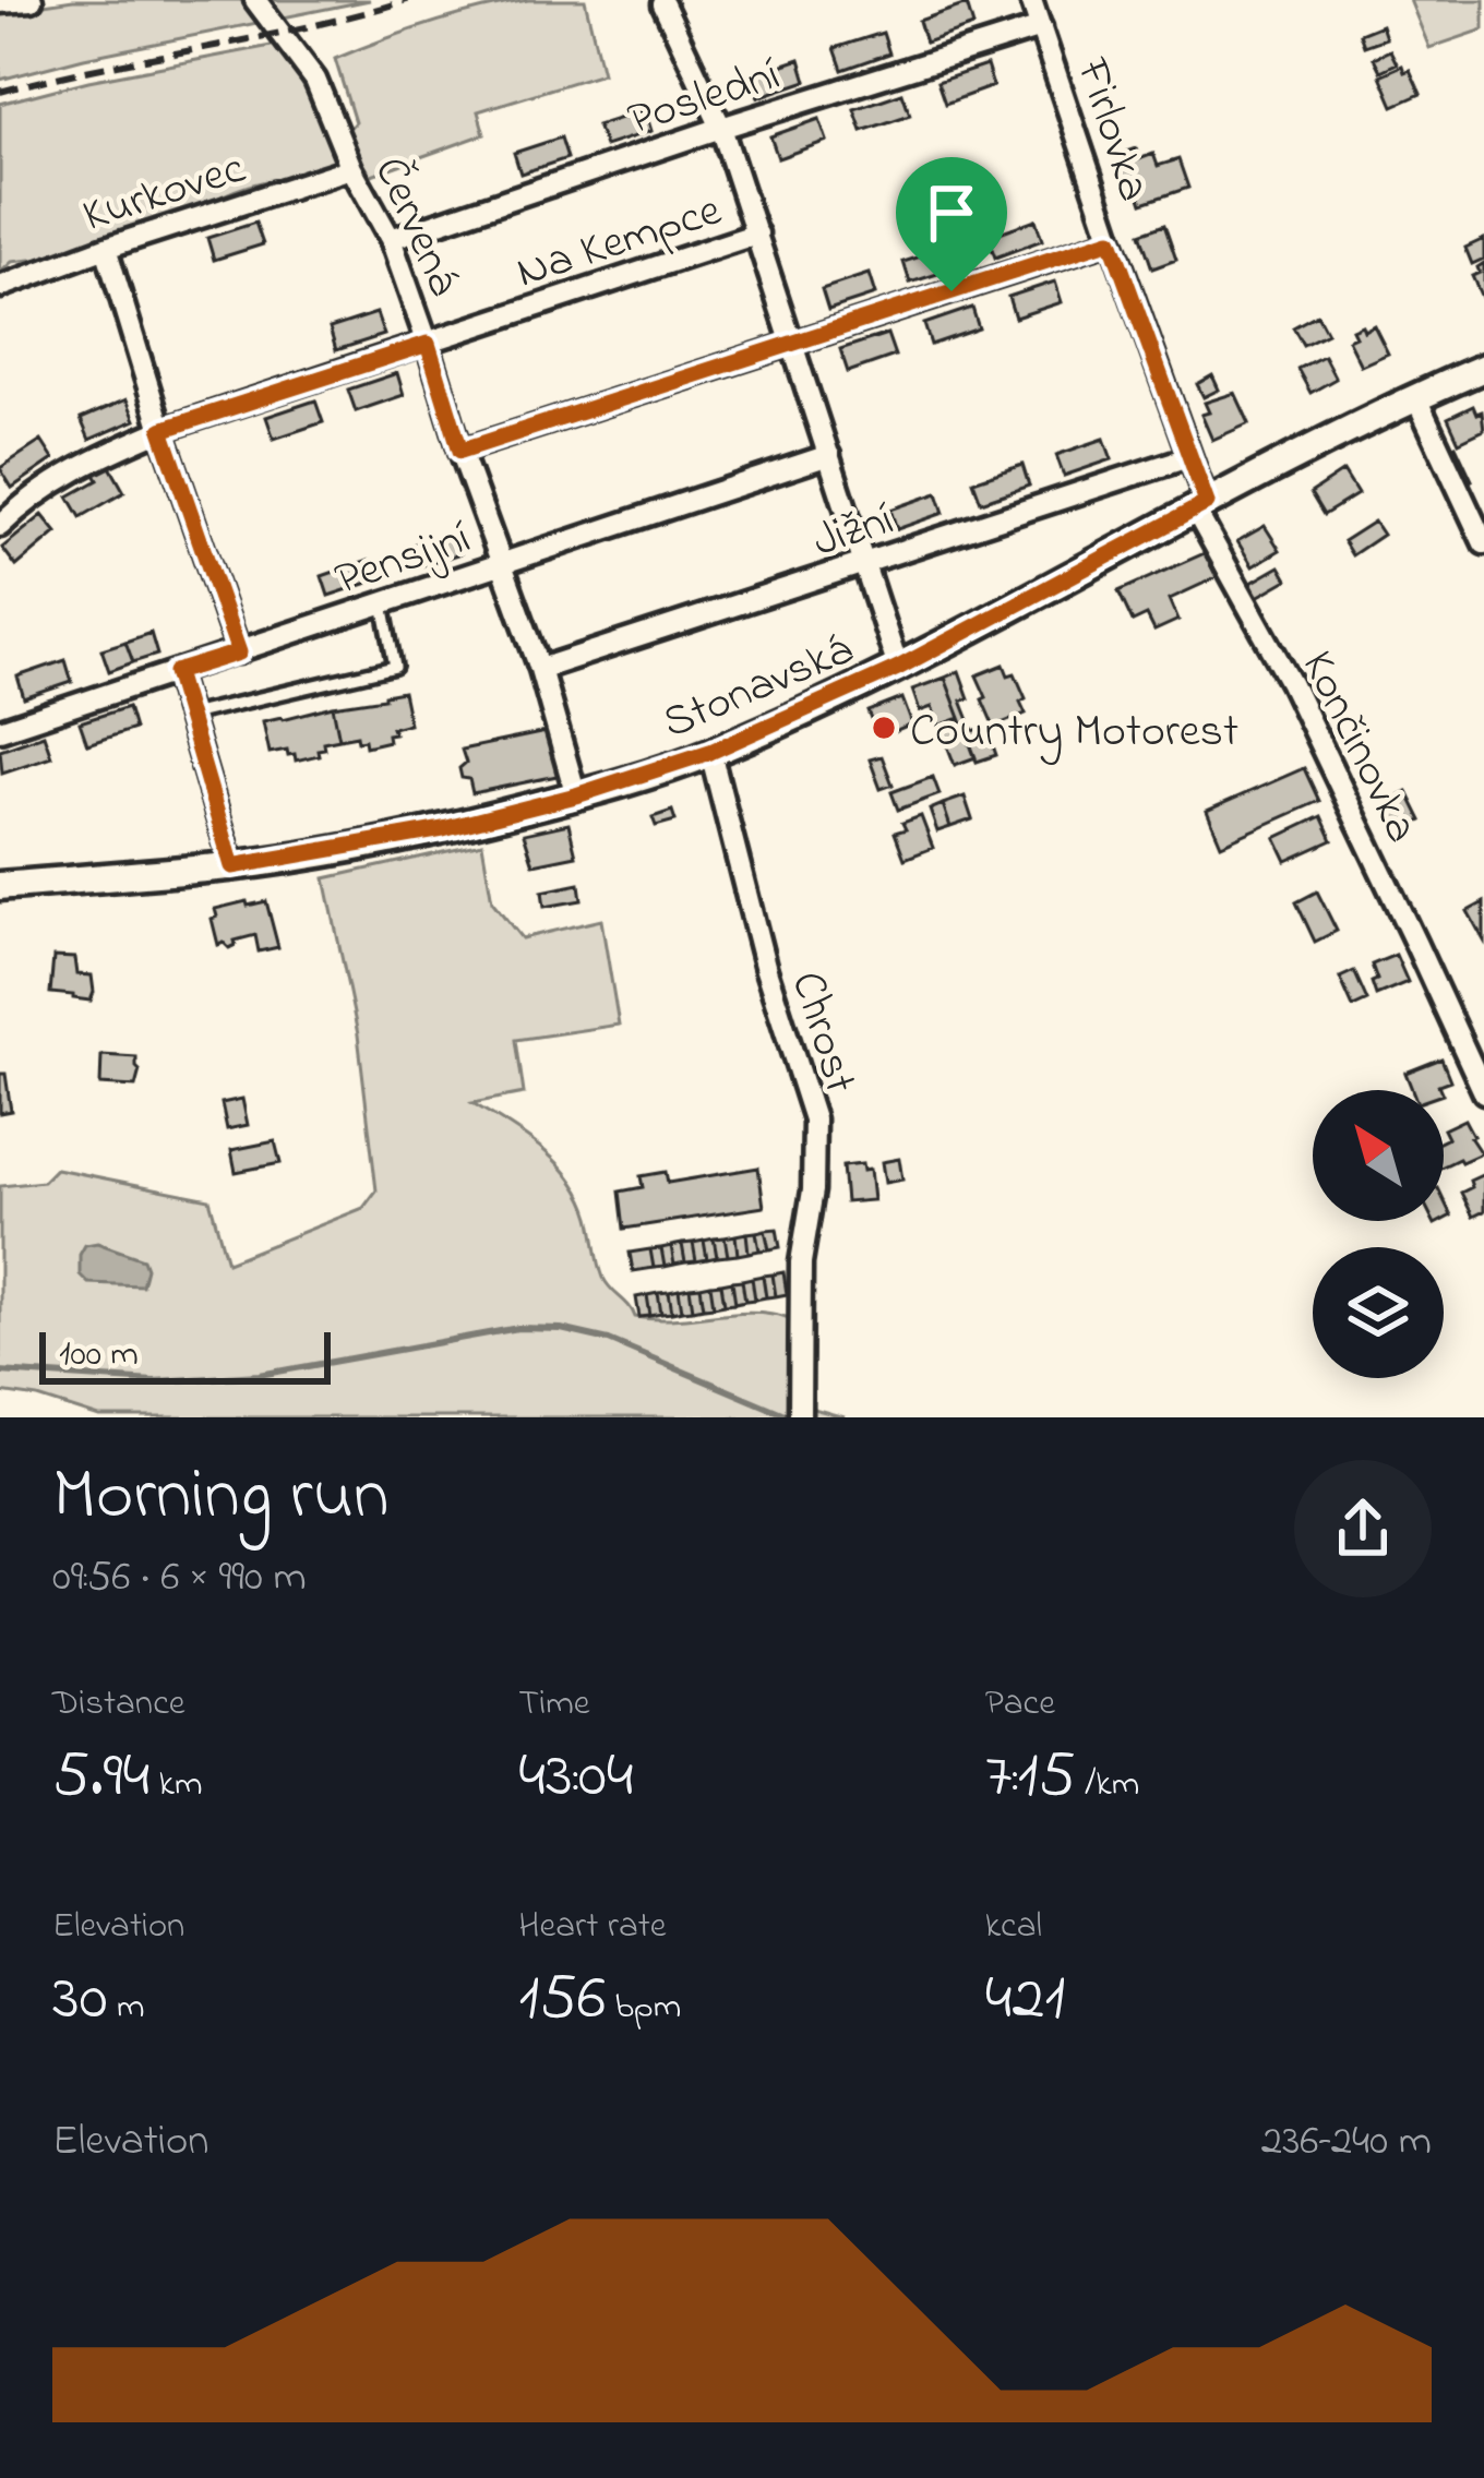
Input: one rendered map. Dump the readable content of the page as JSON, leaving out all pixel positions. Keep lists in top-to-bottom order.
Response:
{
  "streets": {
    "main road": ["Stonavská"],
    "street": [
      "Poslední",
      "Firlovka",
      "Kurkovec",
      "Červená",
      "Na Kempce",
      "Jižní",
      "Pensijní",
      "Končinovka",
      "Chrost"
    ]
  },
  "crossings": [
    ["Poslední", "Firlovka"],
    ["Poslední", "Červená"],
    ["Firlovka", "Jižní"],
    ["Firlovka", "Stonavská"],
    ["Firlovka", "Končinovka"],
    ["Kurkovec", "Červená"],
    ["Červená", "Na Kempce"],
    ["Červená", "Jižní"],
    ["Červená", "Pensijní"],
    ["Červená", "Stonavská"],
    ["Stonavská", "Končinovka"],
    ["Stonavská", "Chrost"]
  ],
  "places": ["Country Motorest"],
  "scale_bar": "100 m",
  "north": "top left",
  "page": {
    "scale": "100 m",
    "heading": ["Morning run", "09:56 · 6 × 990 m"],
    "stats": [
      ["Distance", "5.94 km"],
      ["Time", "43:04"],
      ["Pace", "7:15 /km"],
      ["Elevation", "30 m"],
      ["Heart rate", "156 bpm"],
      ["kcal", "421"]
    ],
    "chart": ["Elevation", "236–240 m"]
  }
}
